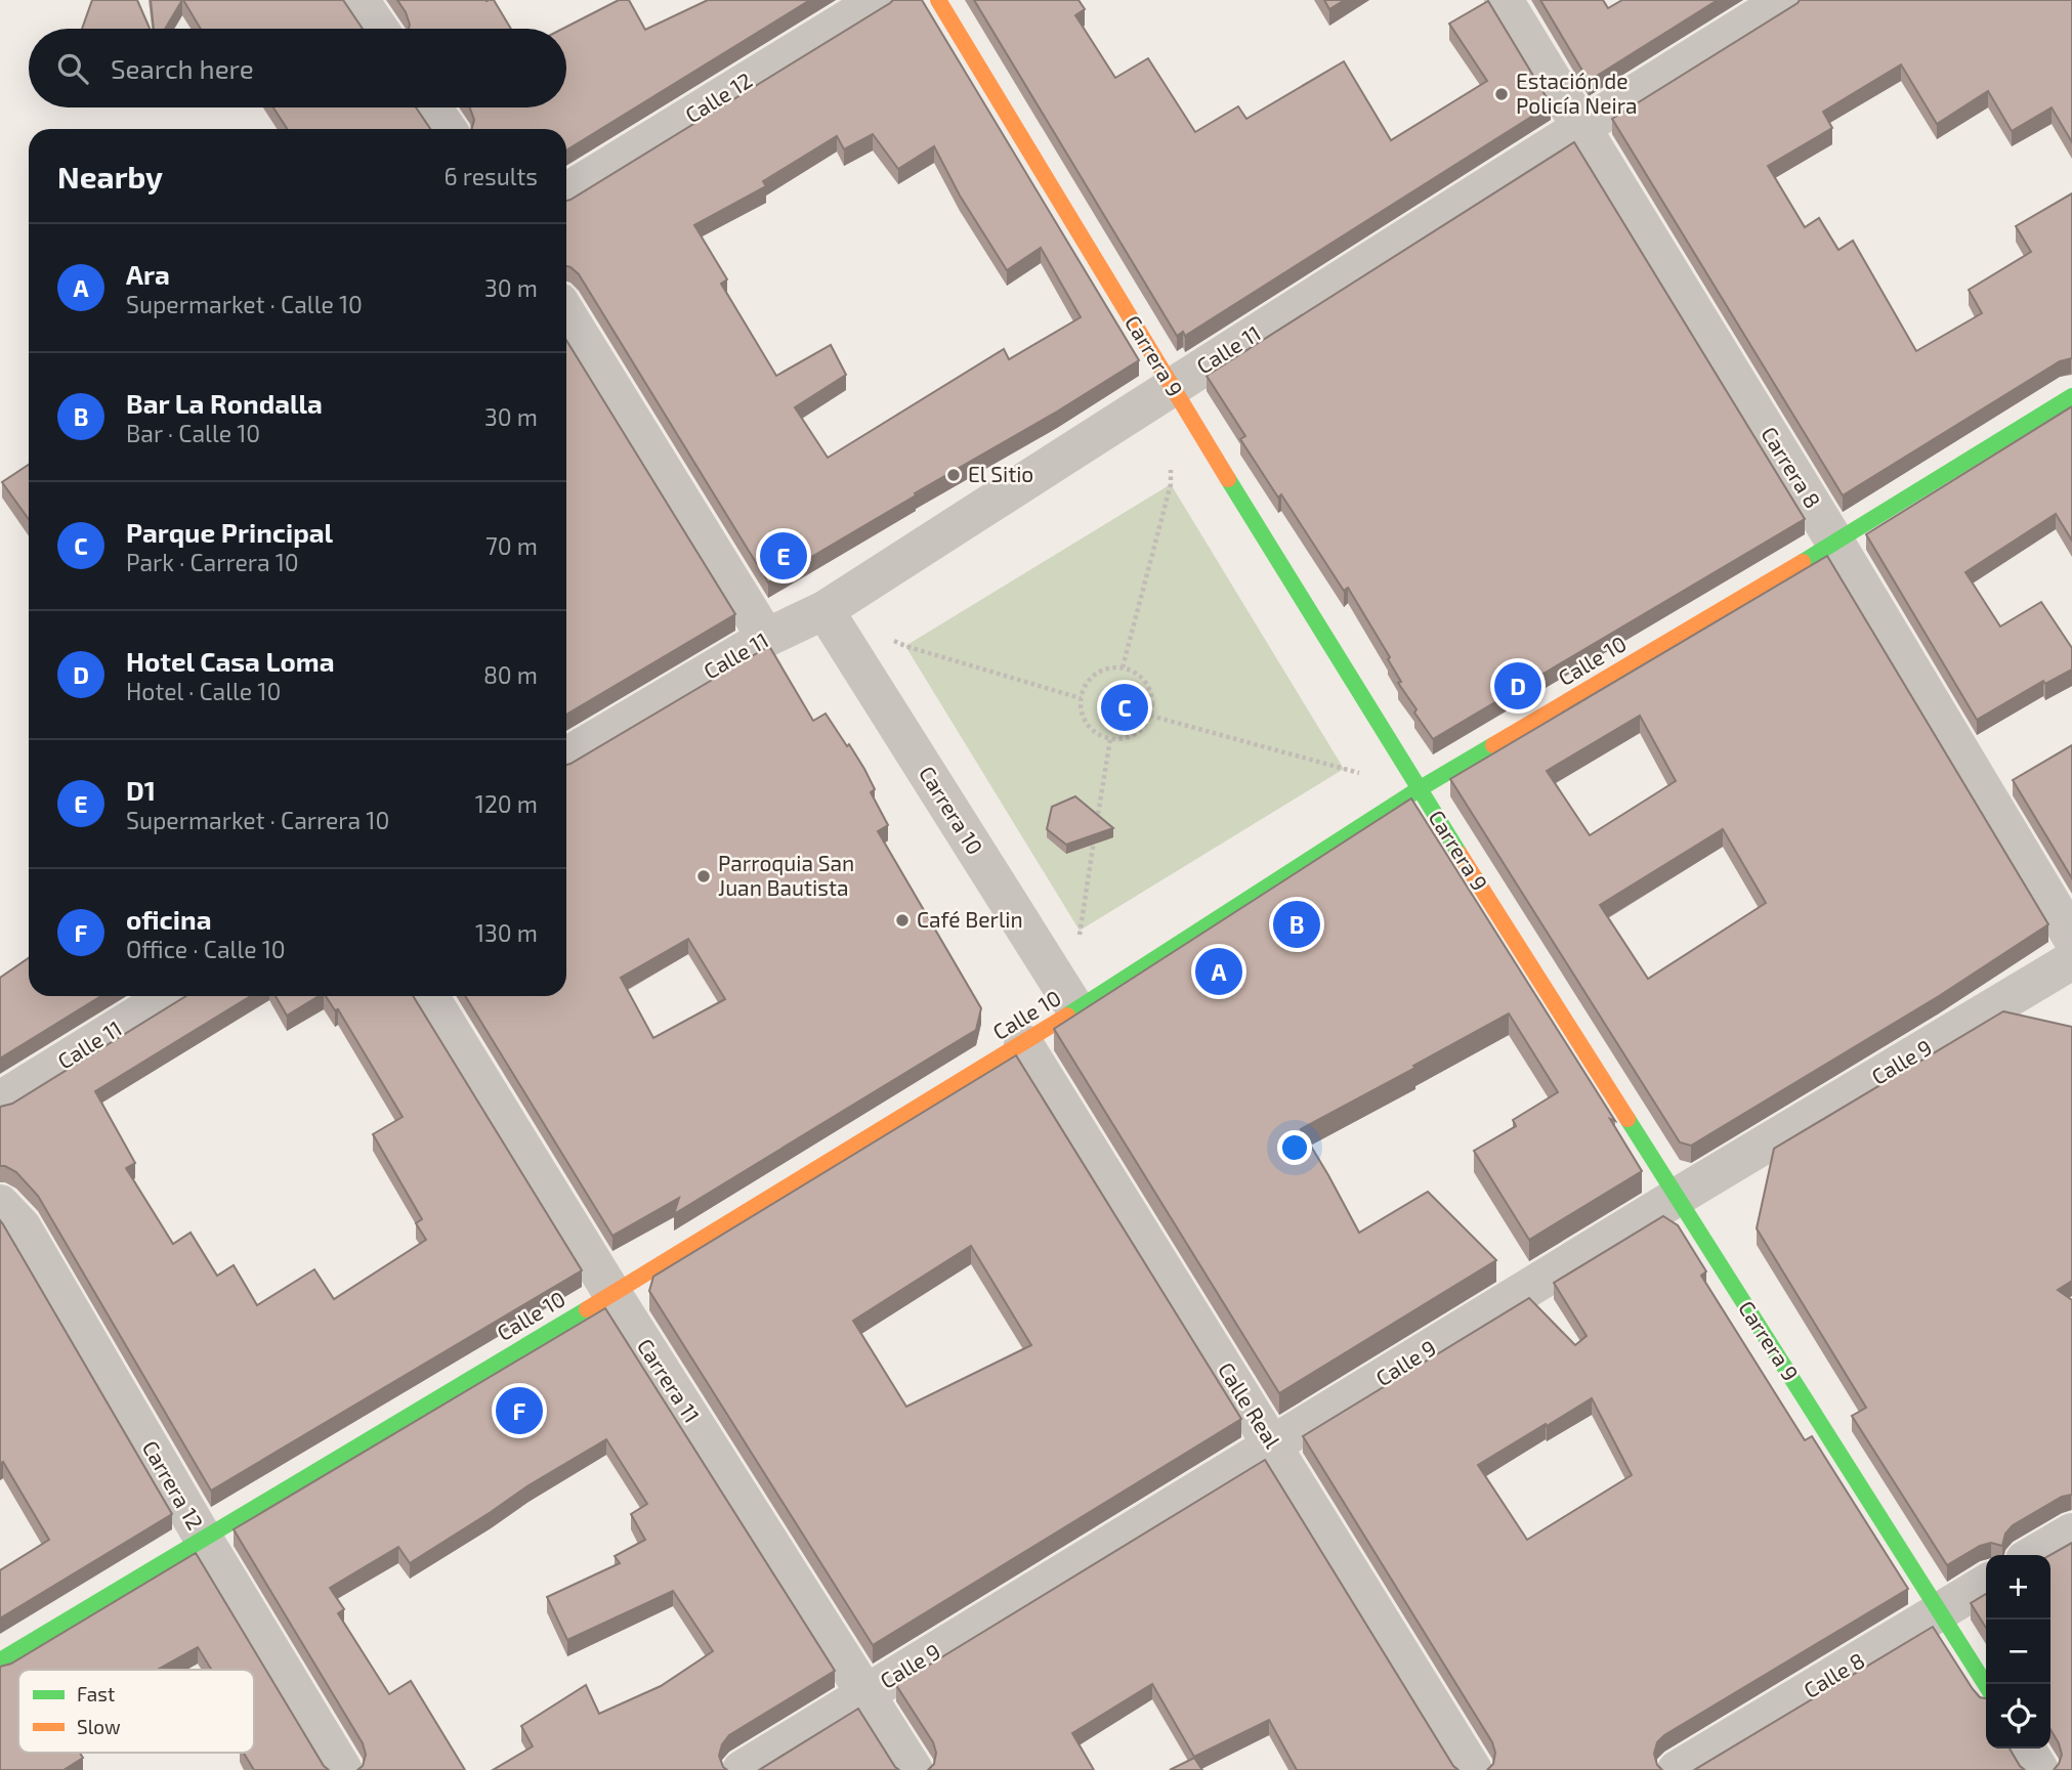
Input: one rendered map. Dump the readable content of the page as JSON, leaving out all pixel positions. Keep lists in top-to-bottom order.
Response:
{
  "streets": {
    "street": [
      "Calle 12",
      "Calle 11",
      "Carrera 9",
      "Carrera 8",
      "Calle 10",
      "Carrera 10",
      "Calle 9",
      "Carrera 11",
      "Calle Real",
      "Carrera 12",
      "Calle 8"
    ]
  },
  "crossings": [
    ["Calle 11", "Carrera 9"],
    ["Calle 11", "Carrera 8"],
    ["Calle 11", "Carrera 10"],
    ["Carrera 9", "Calle 10"],
    ["Carrera 9", "Calle 9"],
    ["Carrera 9", "Calle 8"],
    ["Carrera 8", "Calle 10"],
    ["Calle 10", "Carrera 10"],
    ["Calle 10", "Carrera 11"],
    ["Calle 10", "Calle Real"],
    ["Calle 10", "Carrera 12"],
    ["Calle 9", "Carrera 11"],
    ["Calle 9", "Calle Real"]
  ],
  "places": [
    "Estación de Policía Neira",
    "El Sitio",
    "Parroquia San Juan Bautista",
    "Café Berlin"
  ],
  "legend": ["Fast", "Slow"],
  "page": {
    "search": "Search here",
    "heading": ["Nearby", "6 results"],
    "list": [
      {
        "mark": "A",
        "name": "Ara",
        "note": "Supermarket · Calle 10",
        "value": "30 m"
      },
      {
        "mark": "B",
        "name": "Bar La Rondalla",
        "note": "Bar · Calle 10",
        "value": "30 m"
      },
      {
        "mark": "C",
        "name": "Parque Principal",
        "note": "Park · Carrera 10",
        "value": "70 m"
      },
      {
        "mark": "D",
        "name": "Hotel Casa Loma",
        "note": "Hotel · Calle 10",
        "value": "80 m"
      },
      {
        "mark": "E",
        "name": "D1",
        "note": "Supermarket · Carrera 10",
        "value": "120 m"
      },
      {
        "mark": "F",
        "name": "oficina",
        "note": "Office · Calle 10",
        "value": "130 m"
      }
    ],
    "pins": [
      "E",
      "D",
      "C",
      "B",
      "A",
      "F"
    ],
    "map_buttons": ["+", "−"]
  }
}
